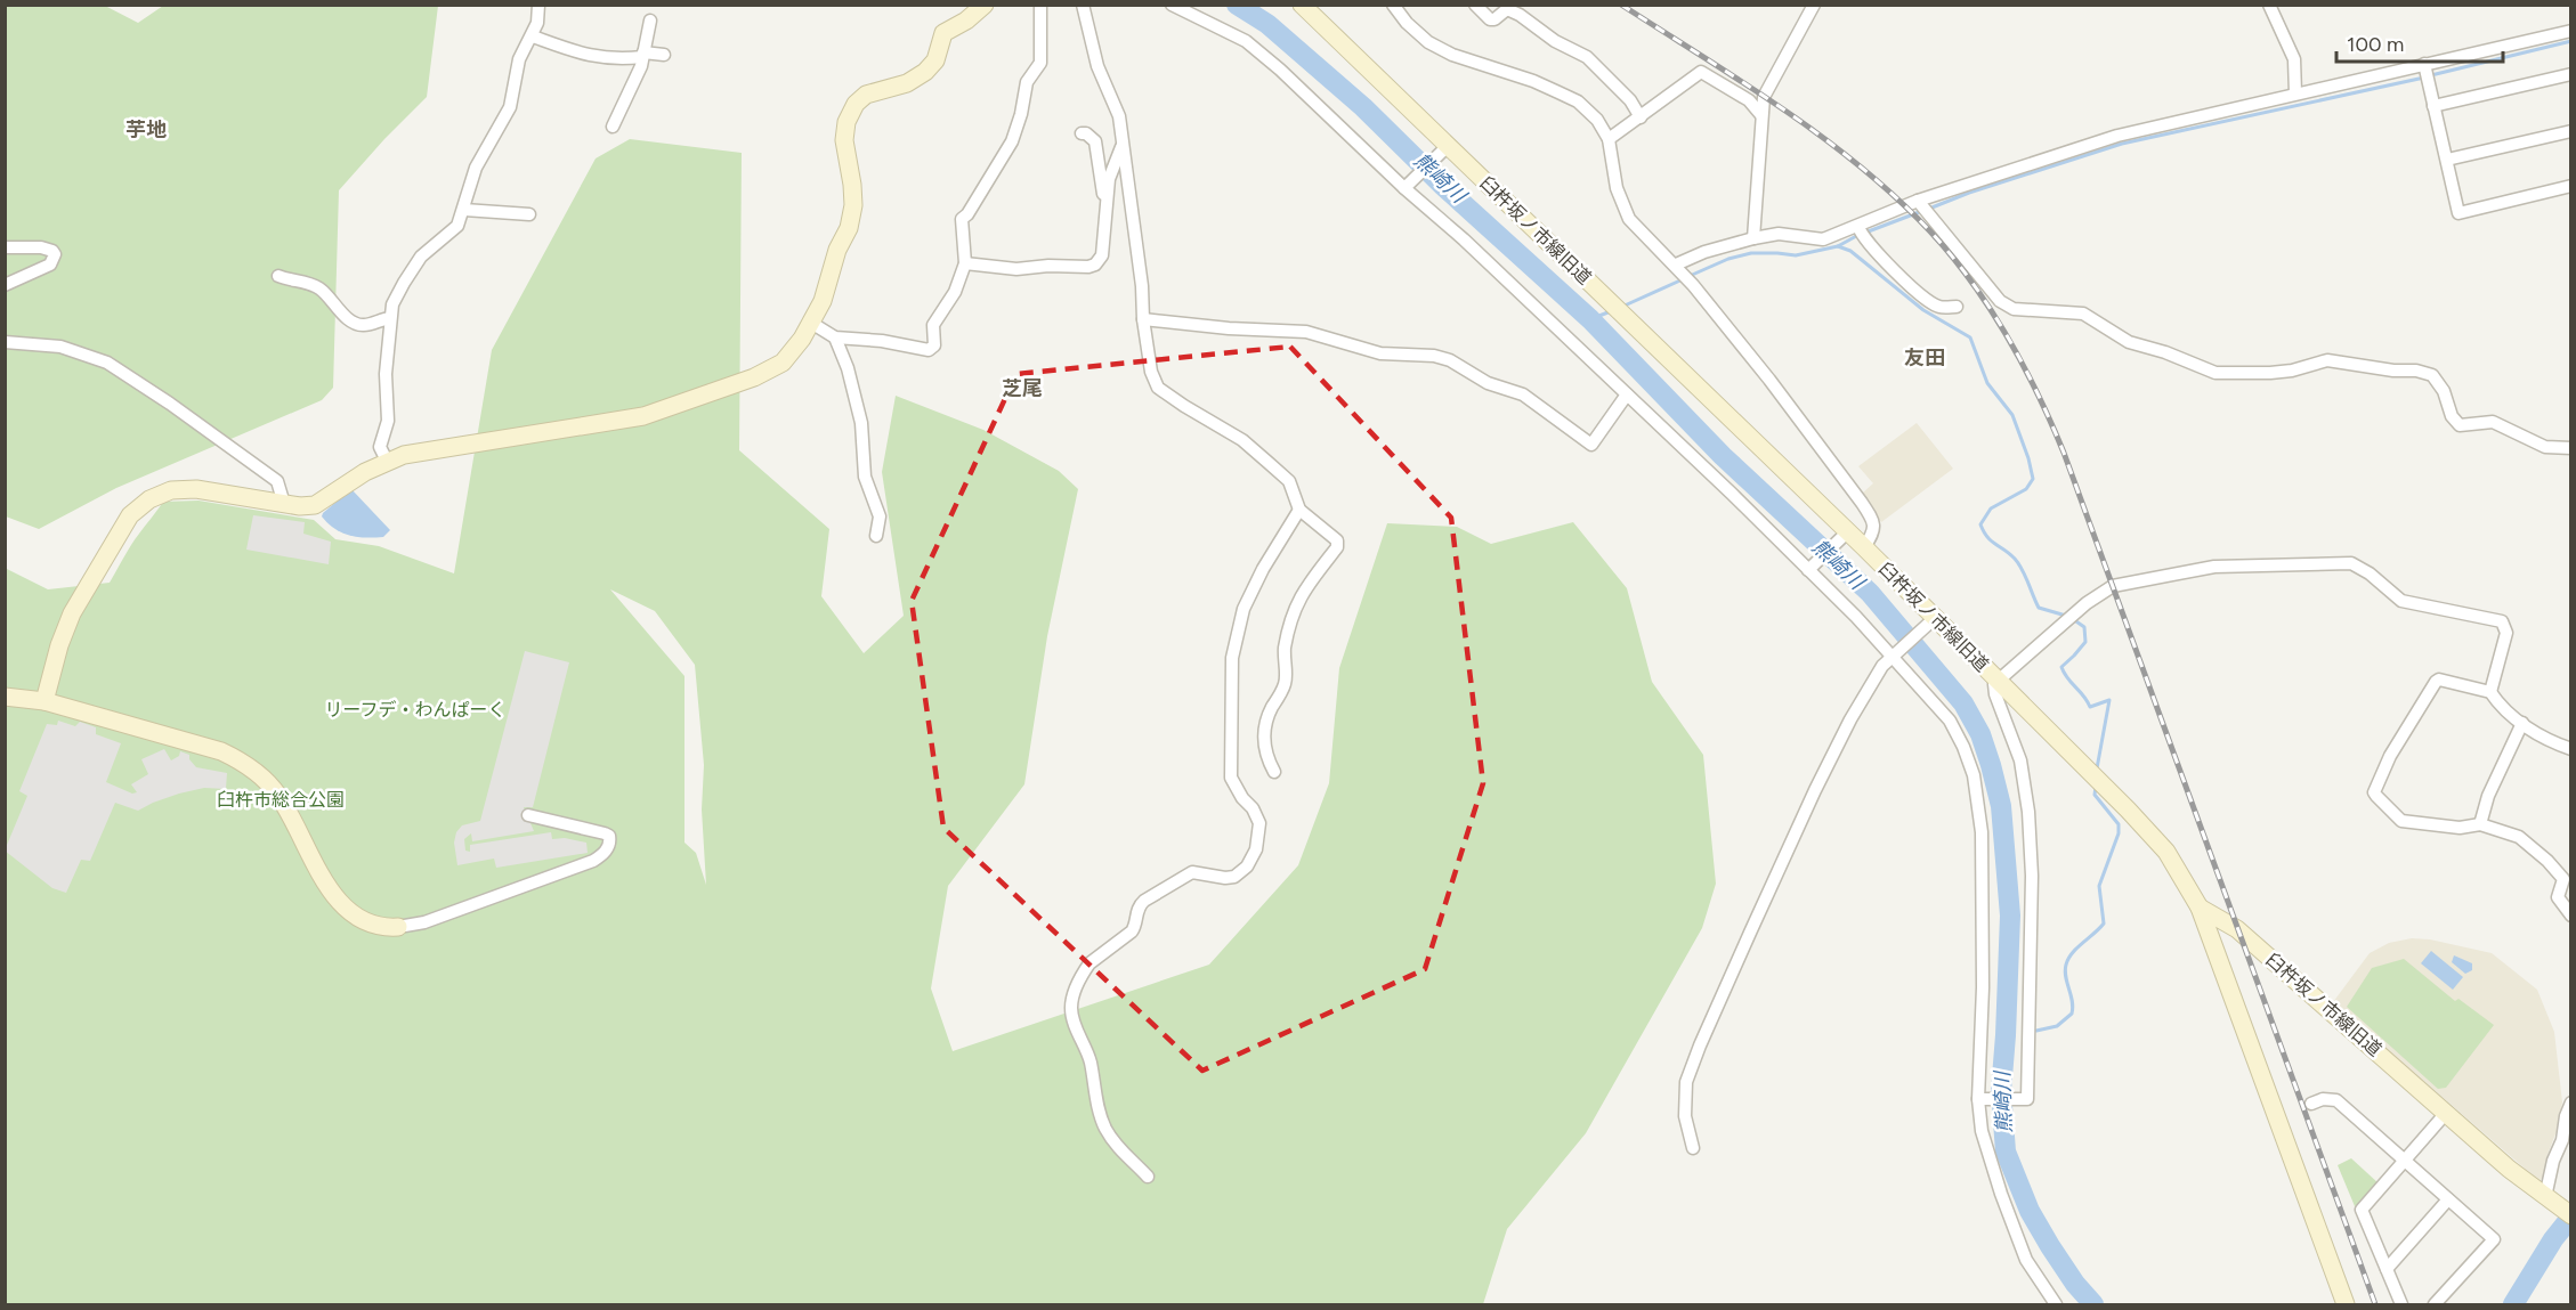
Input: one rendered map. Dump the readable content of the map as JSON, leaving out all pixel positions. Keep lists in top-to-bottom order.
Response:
{
  "streets": {
    "street": ["臼杵坂ノ市線旧道"]
  },
  "districts": ["芋地", "友田", "芝尾"],
  "water": ["熊崎川"],
  "parks": ["リーフデ・わんぱーく", "臼杵市総合公園"],
  "scale_bar": "100 m"
}
